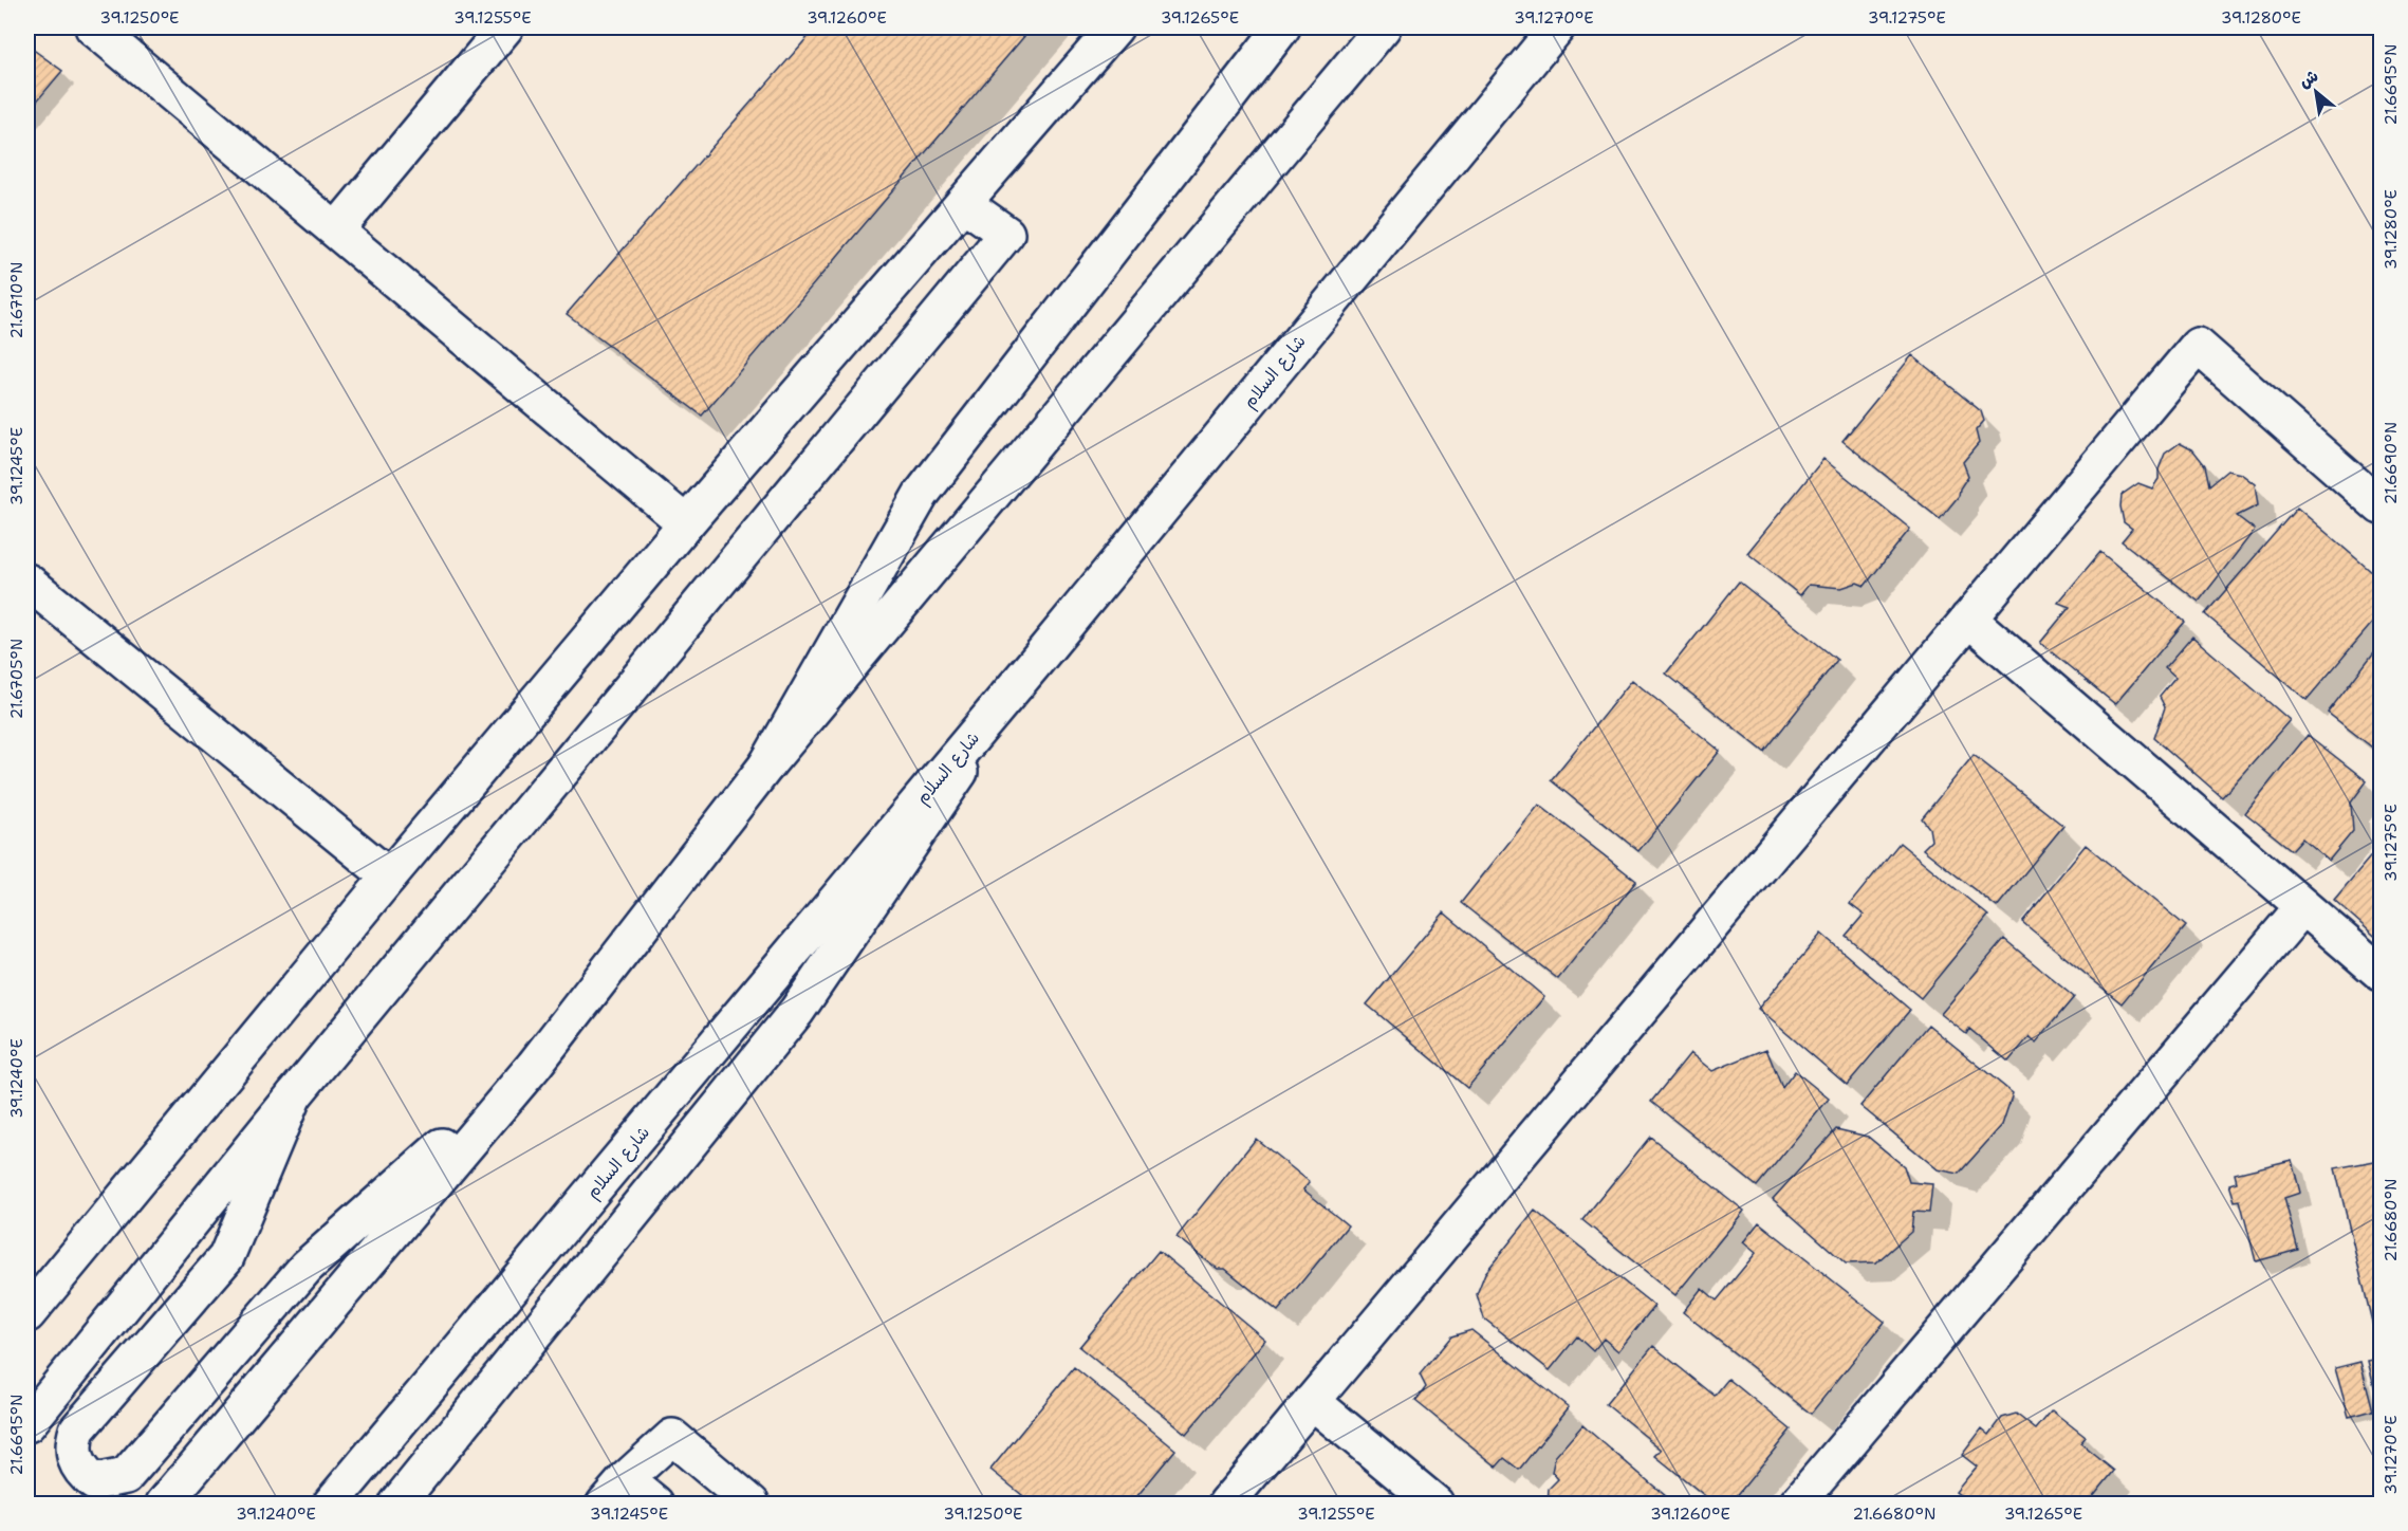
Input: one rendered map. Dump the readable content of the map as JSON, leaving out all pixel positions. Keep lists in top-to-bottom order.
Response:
{
  "streets": {
    "main road": ["شارع السلام"]
  },
  "north": "top left",
  "coordinates": [
    "39.1250°E",
    "39.1255°E",
    "39.1260°E",
    "39.1265°E",
    "39.1270°E",
    "39.1275°E",
    "39.1280°E",
    "21.6695°N",
    "21.6710°N",
    "21.6690°N",
    "39.1245°E",
    "21.6705°N",
    "39.1240°E",
    "21.6680°N"
  ]
}
